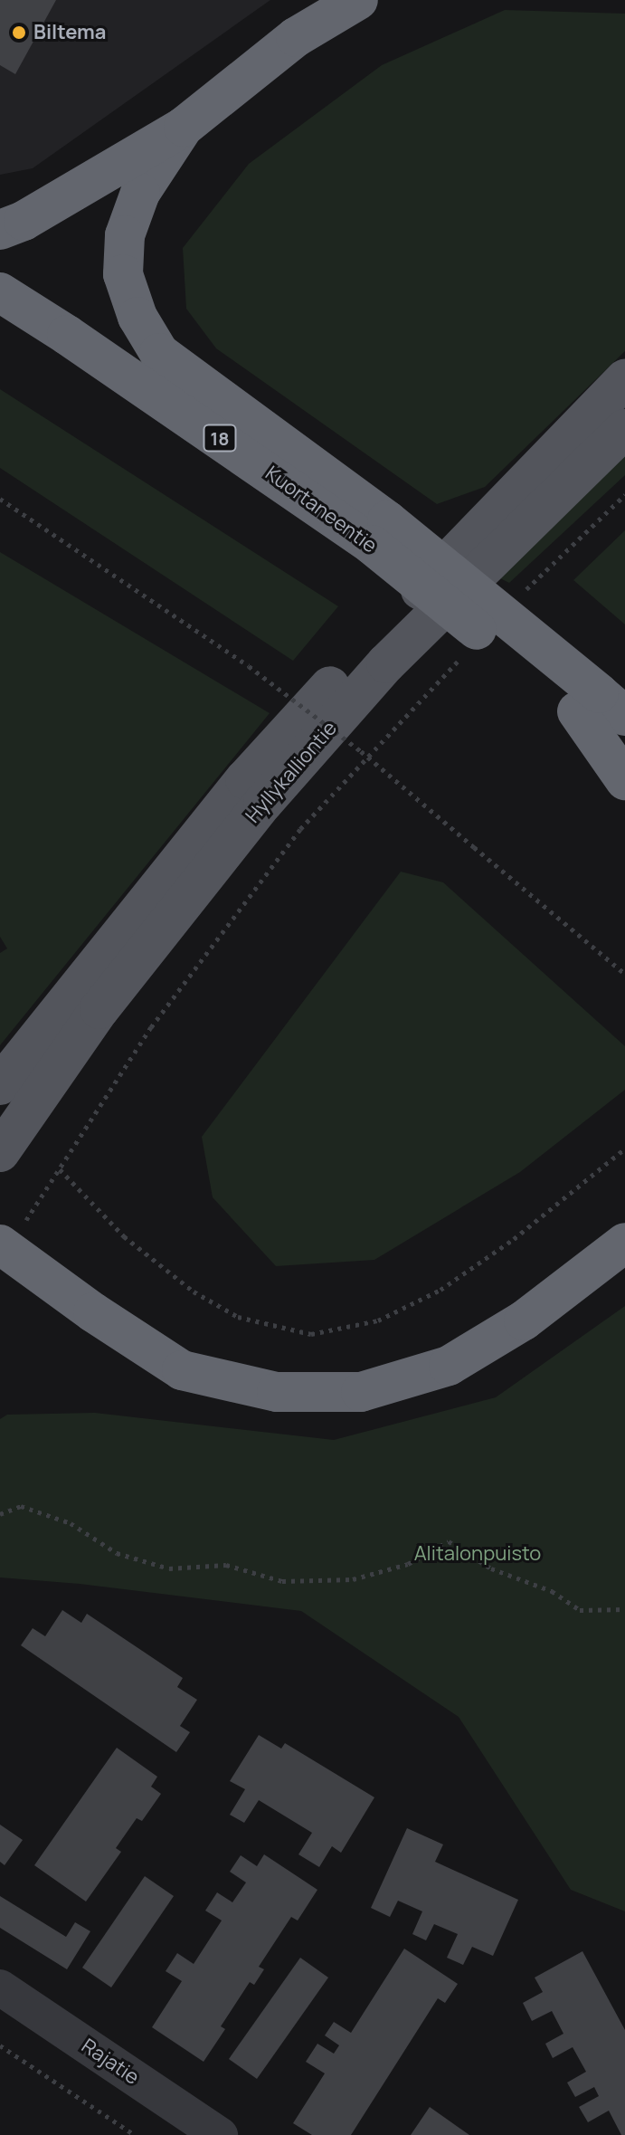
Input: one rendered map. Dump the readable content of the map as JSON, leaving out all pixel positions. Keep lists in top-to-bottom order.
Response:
{
  "streets": {
    "highway": ["18", "Kuortaneentie"],
    "main road": ["Hyllykalliontie"],
    "street": ["Rajatie"]
  },
  "parks": ["Alitalonpuisto"],
  "places": ["Biltema"]
}
